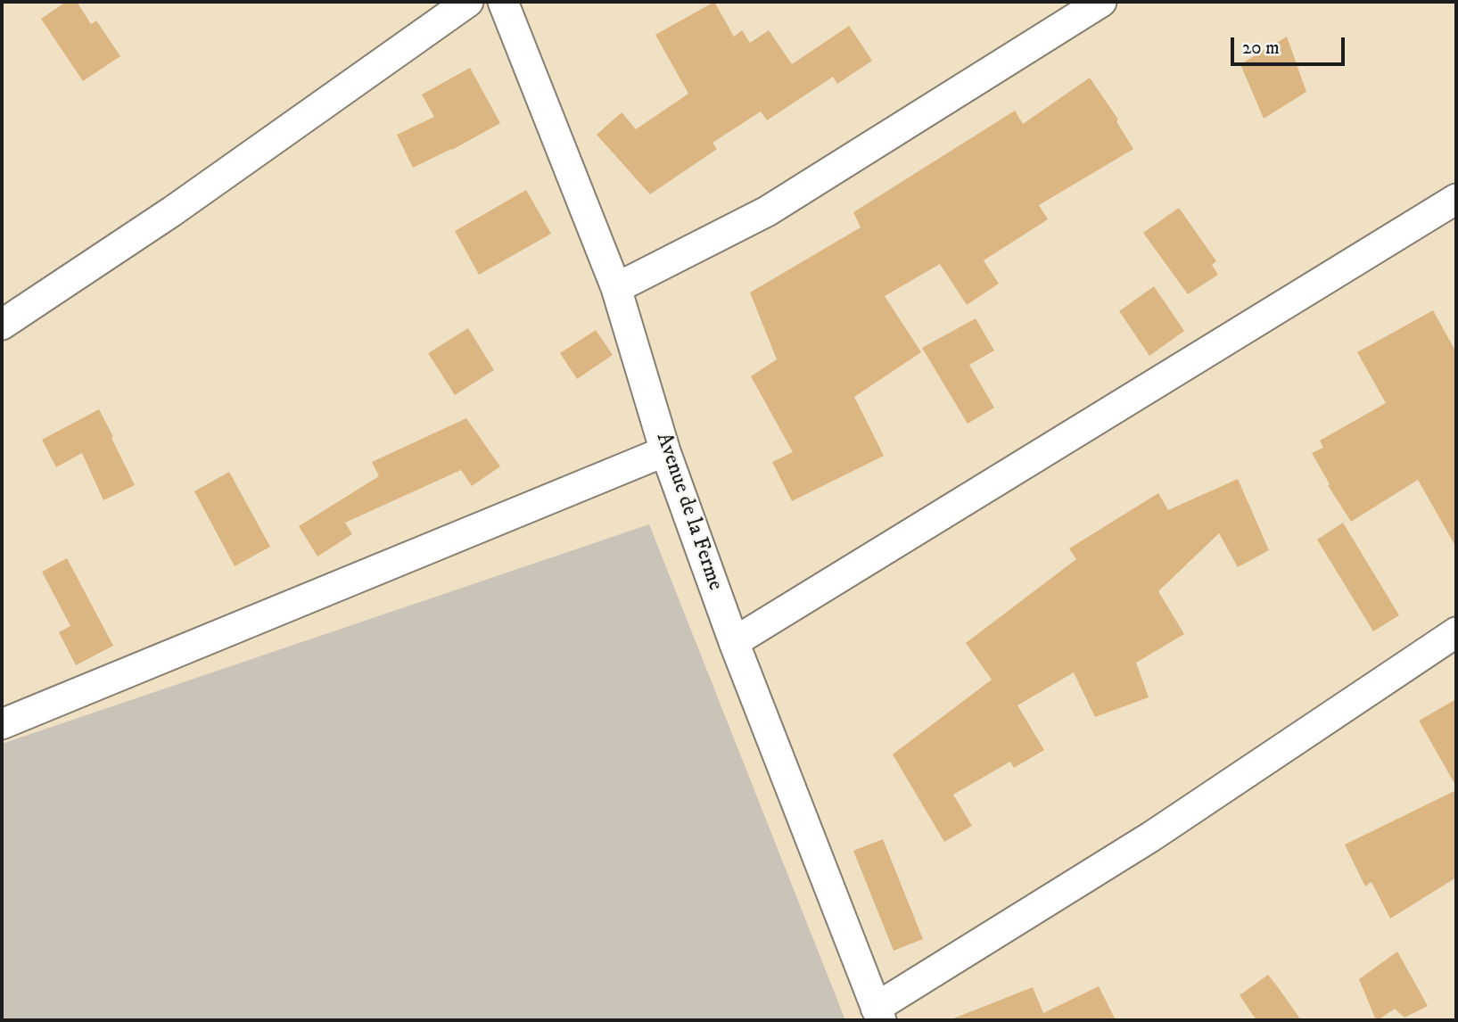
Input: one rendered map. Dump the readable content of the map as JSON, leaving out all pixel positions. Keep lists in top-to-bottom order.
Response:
{
  "streets": {
    "street": ["Avenue de la Ferme"]
  },
  "scale_bar": "20 m"
}
